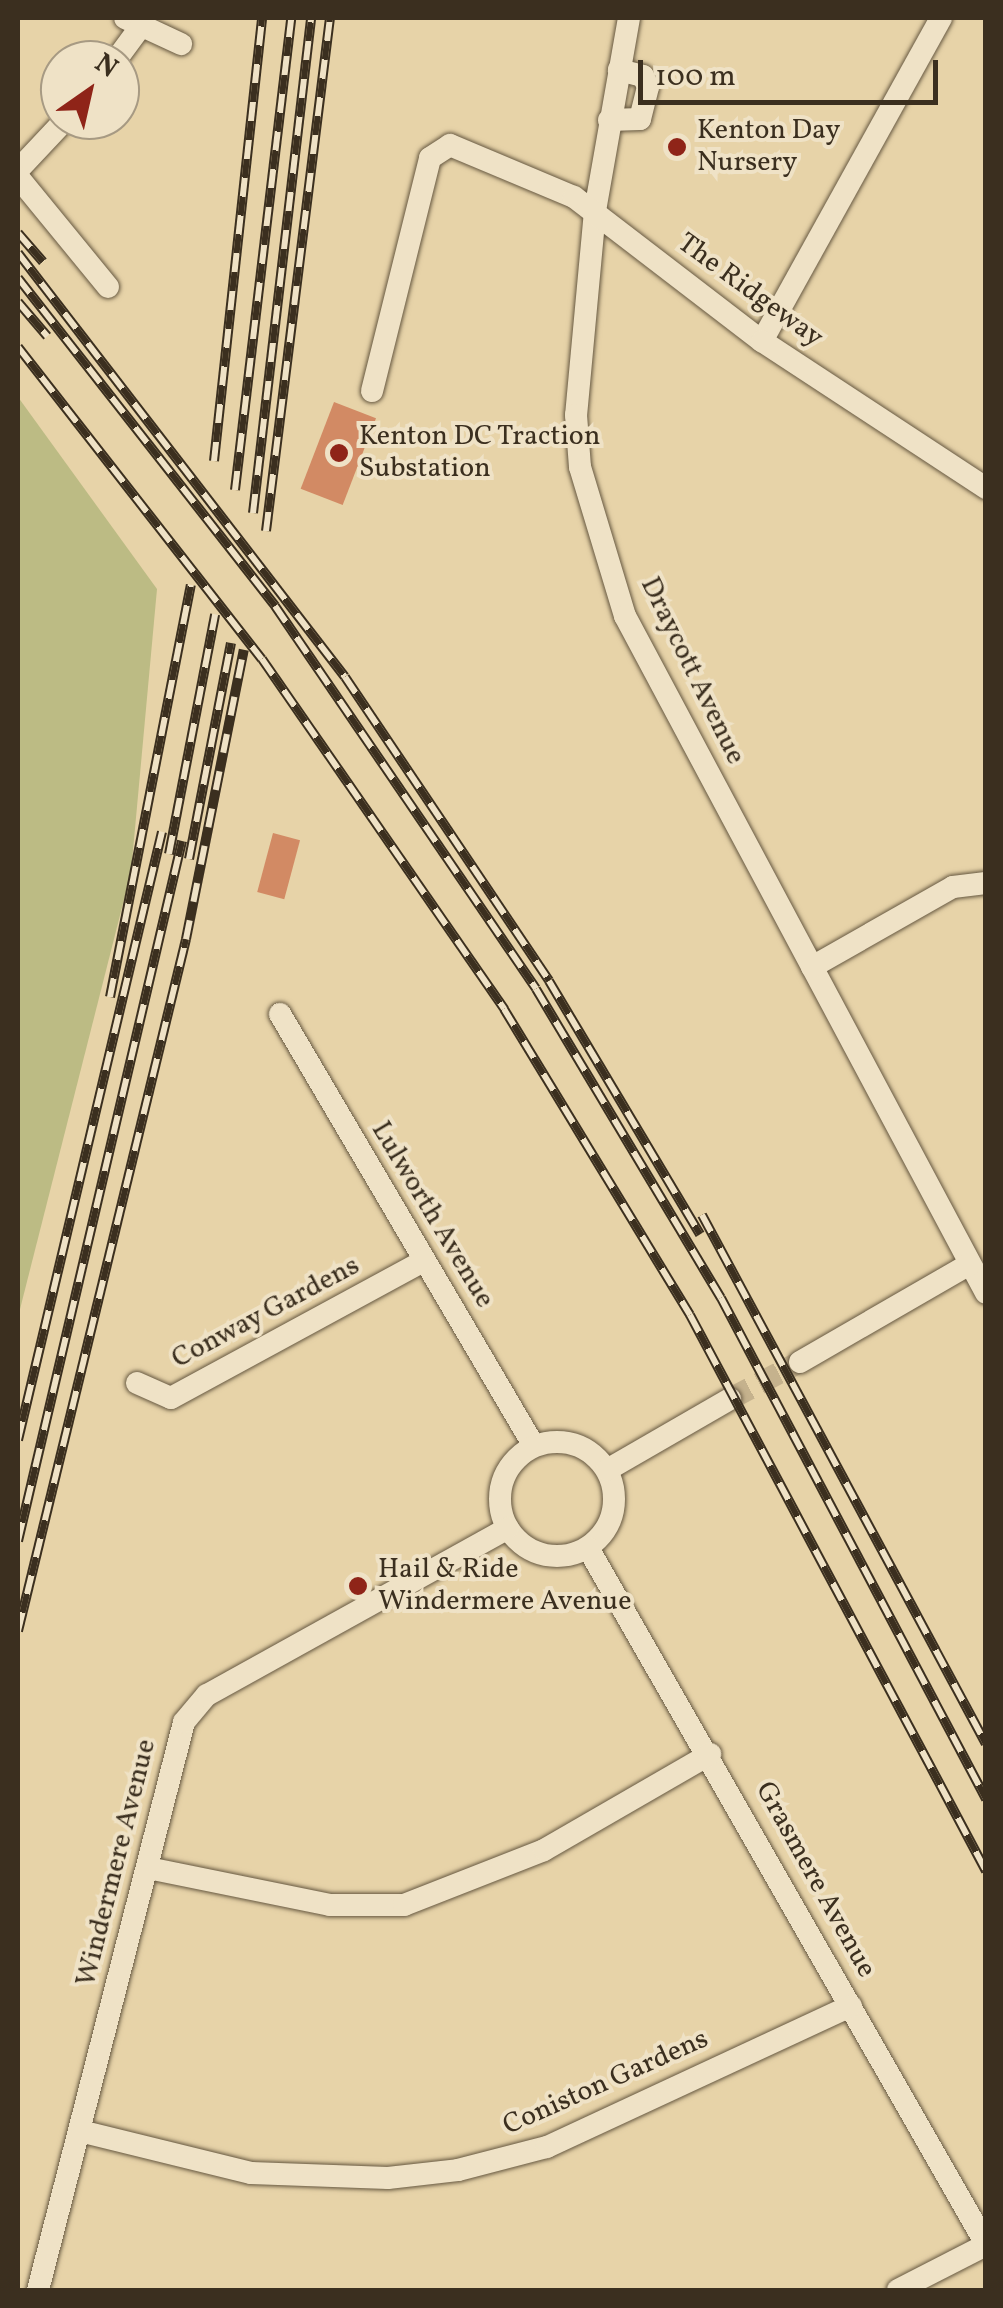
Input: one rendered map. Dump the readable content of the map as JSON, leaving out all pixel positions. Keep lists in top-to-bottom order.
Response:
{
  "streets": {
    "street": [
      "The Ridgeway",
      "Draycott Avenue",
      "Lulworth Avenue",
      "Conway Gardens",
      "Windermere Avenue",
      "Grasmere Avenue",
      "Coniston Gardens"
    ]
  },
  "crossings": [
    ["The Ridgeway", "Draycott Avenue"],
    ["Lulworth Avenue", "Conway Gardens"],
    ["Lulworth Avenue", "Windermere Avenue"],
    ["Lulworth Avenue", "Grasmere Avenue"],
    ["Windermere Avenue", "Grasmere Avenue"],
    ["Windermere Avenue", "Coniston Gardens"],
    ["Grasmere Avenue", "Coniston Gardens"]
  ],
  "places": ["Kenton Day Nursery", "Kenton DC Traction Substation", "Hail & Ride Windermere Avenue"],
  "scale_bar": "100 m",
  "north": "top right"
}
